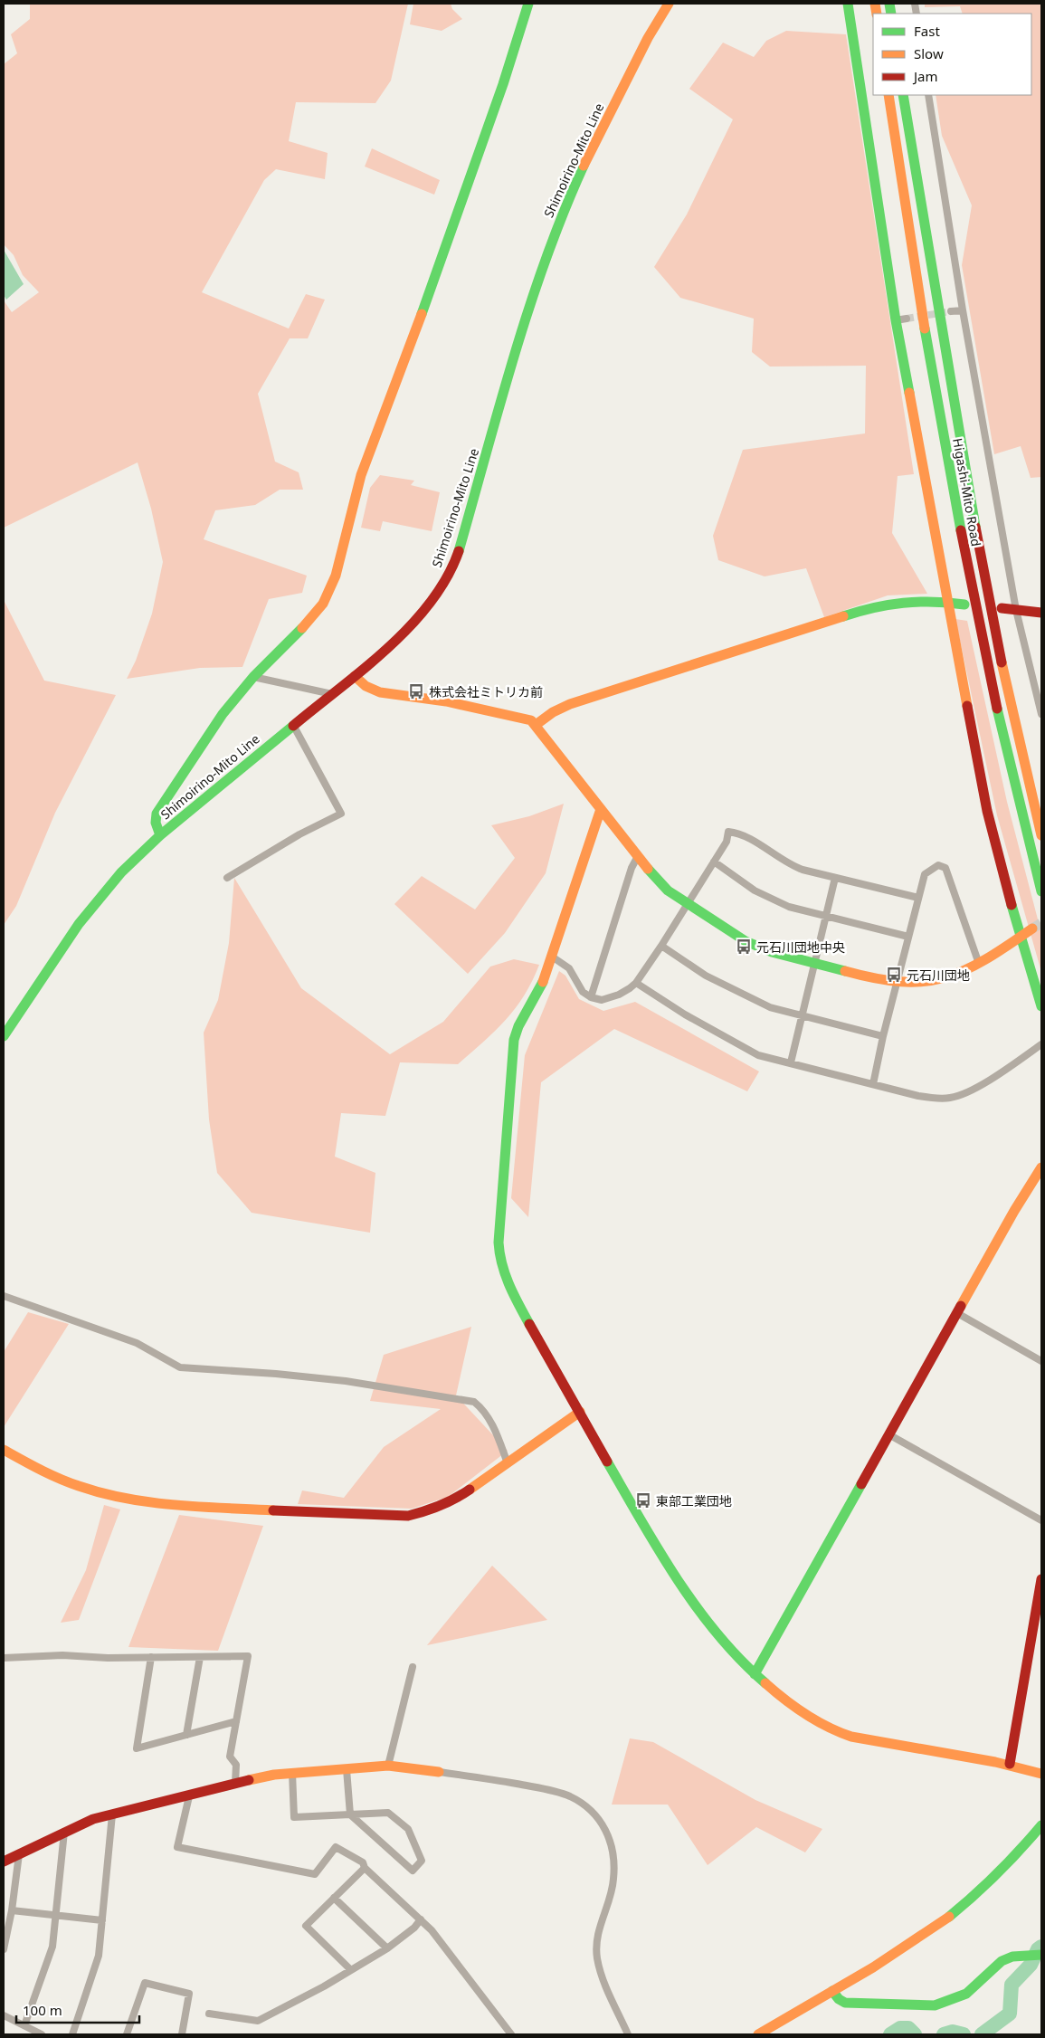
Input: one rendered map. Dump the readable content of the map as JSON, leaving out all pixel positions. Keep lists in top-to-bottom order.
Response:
{
  "streets": {
    "main road": ["Shimoirino-Mito Line", "Higashi-Mito Road"]
  },
  "places": {
    "bus stop": [
      "株式会社ミトリカ前",
      "元石川団地中央",
      "元石川団地",
      "東部工業団地"
    ]
  },
  "legend": ["Fast", "Slow", "Jam"],
  "scale_bar": "100 m"
}
